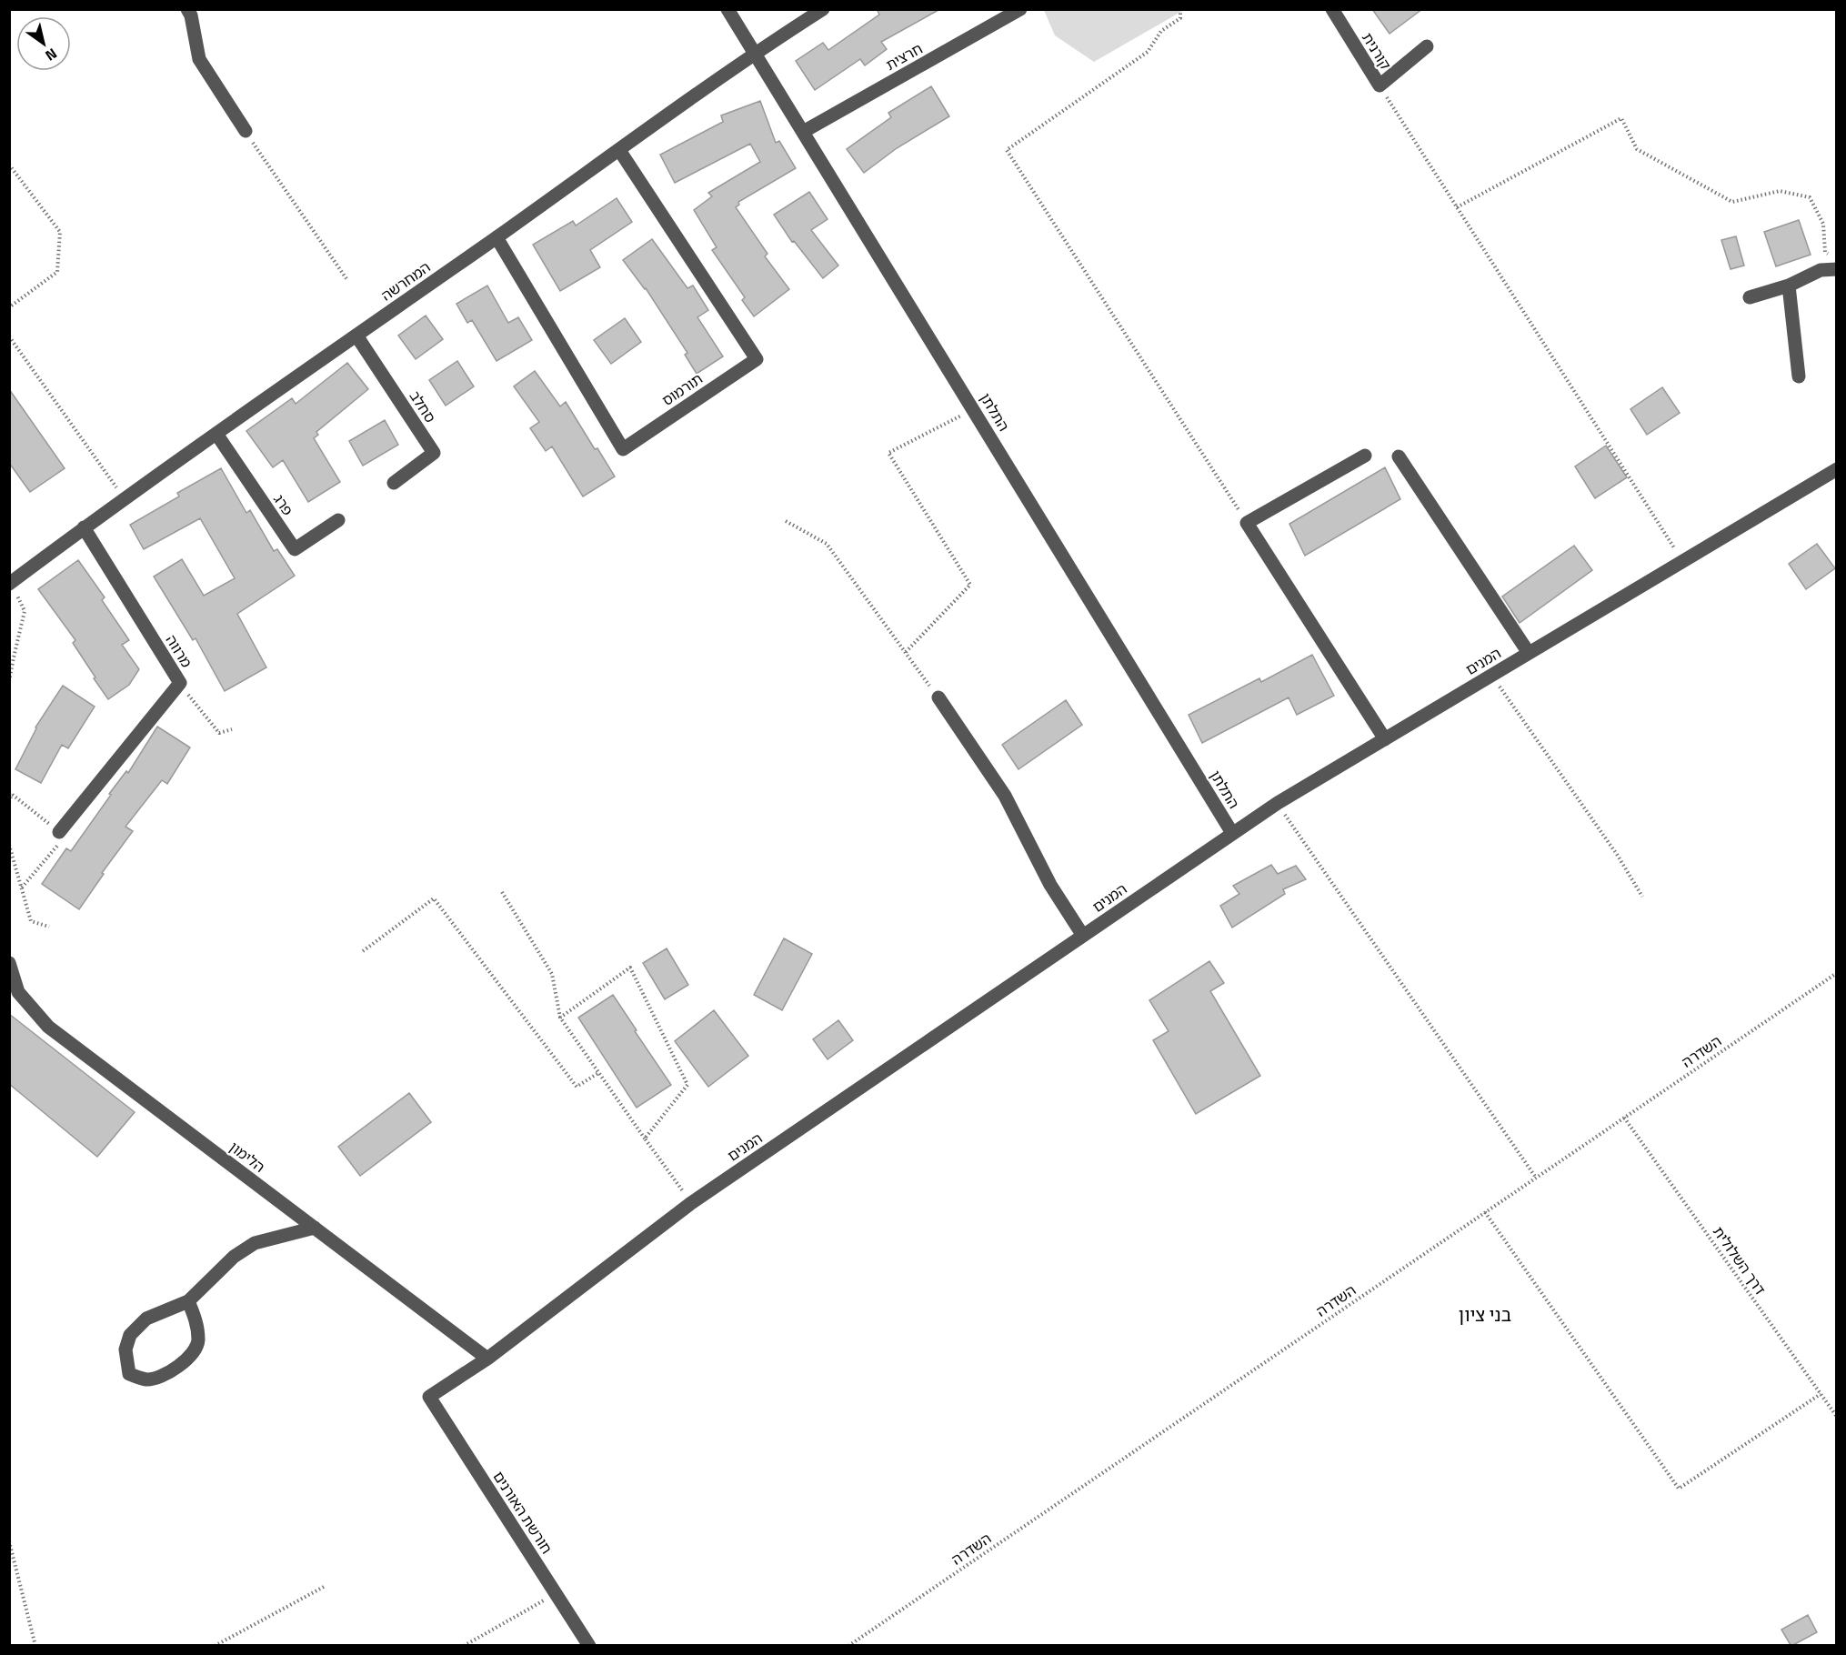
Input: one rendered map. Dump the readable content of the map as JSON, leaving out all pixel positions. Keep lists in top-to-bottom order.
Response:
{
  "streets": {
    "street": [
      "קורנית",
      "חרצית",
      "המחרשה",
      "תורמוס",
      "סחלב",
      "התלתן",
      "פרג",
      "מרווה",
      "המנים",
      "הלימון",
      "חורשת האורנים"
    ],
    "path": ["השדרה", "דרך השלולית"]
  },
  "crossings": [
    ["חרצית", "התלתן"],
    ["המחרשה", "תורמוס"],
    ["המחרשה", "סחלב"],
    ["המחרשה", "התלתן"],
    ["המחרשה", "פרג"],
    ["המחרשה", "מרווה"],
    ["התלתן", "המנים"],
    ["המנים", "הלימון"],
    ["המנים", "חורשת האורנים"],
    ["השדרה", "דרך השלולית"]
  ],
  "districts": ["בני ציון"],
  "north": "bottom right"
}
